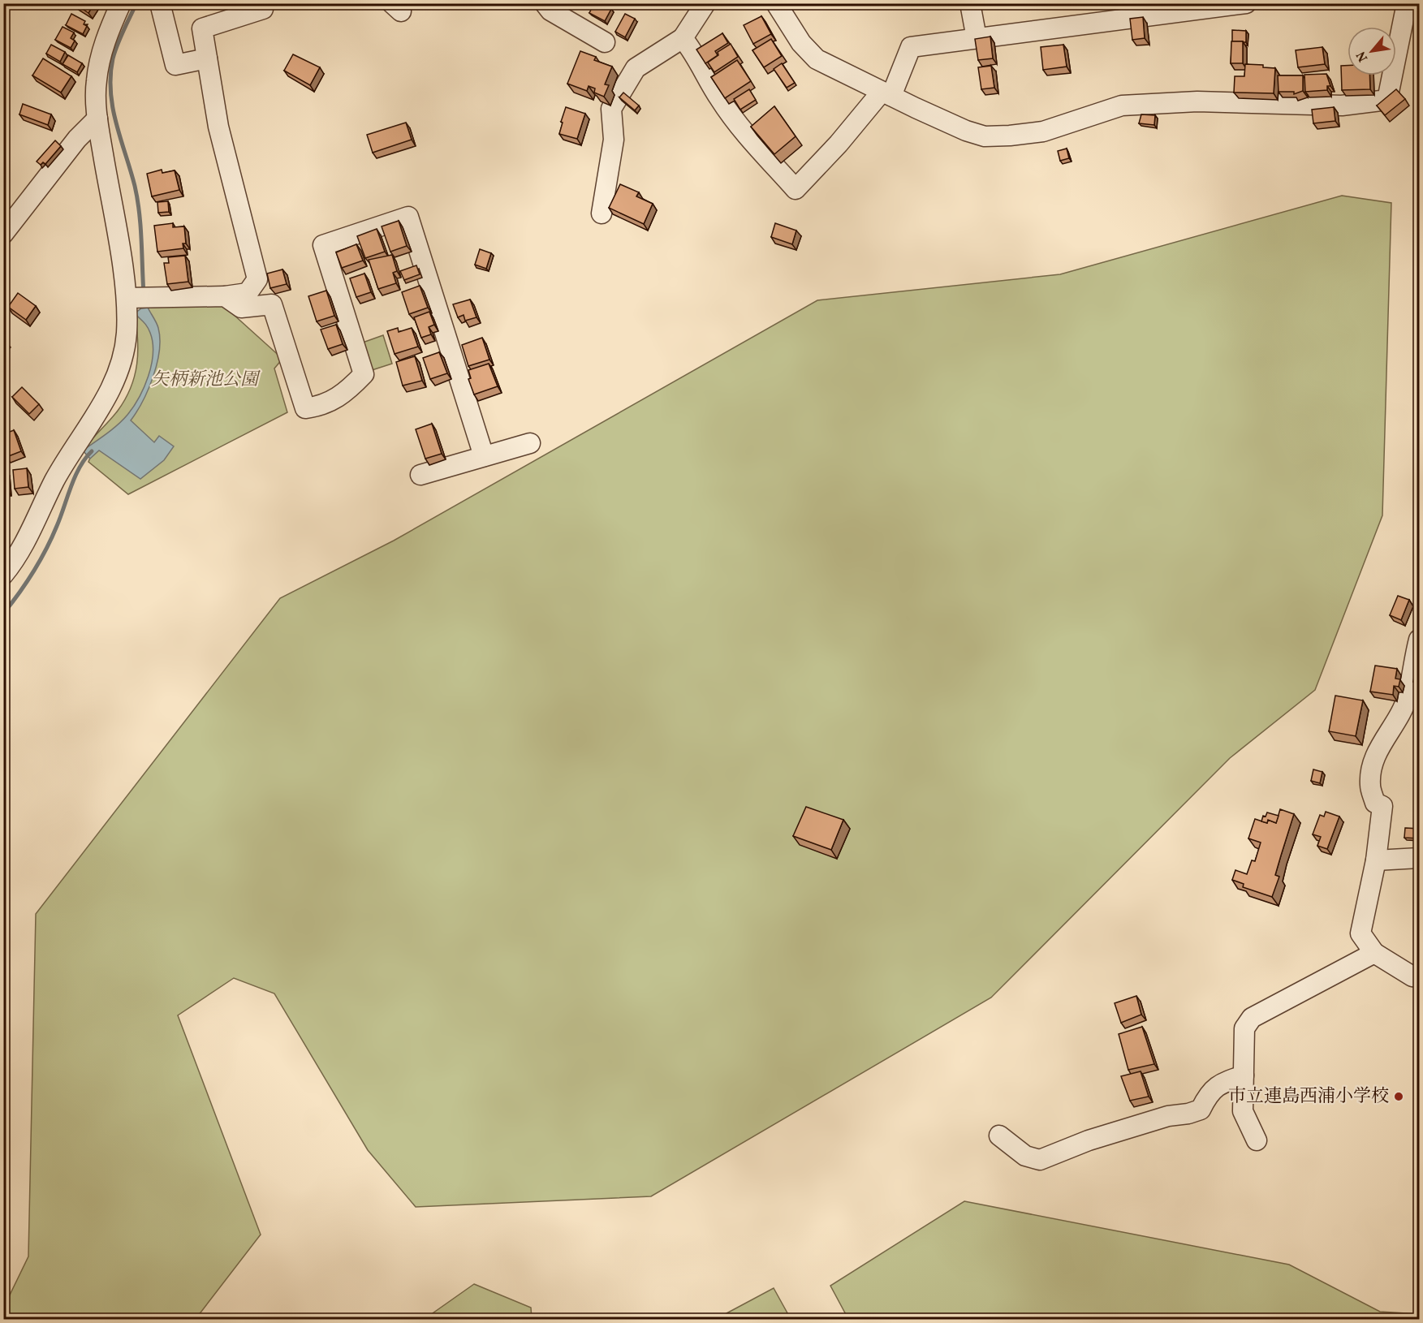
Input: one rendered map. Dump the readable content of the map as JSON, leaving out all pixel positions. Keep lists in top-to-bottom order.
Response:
{
  "parks": ["矢柄新池公園"],
  "places": ["市立連島西浦小学校"],
  "north": "bottom left"
}
